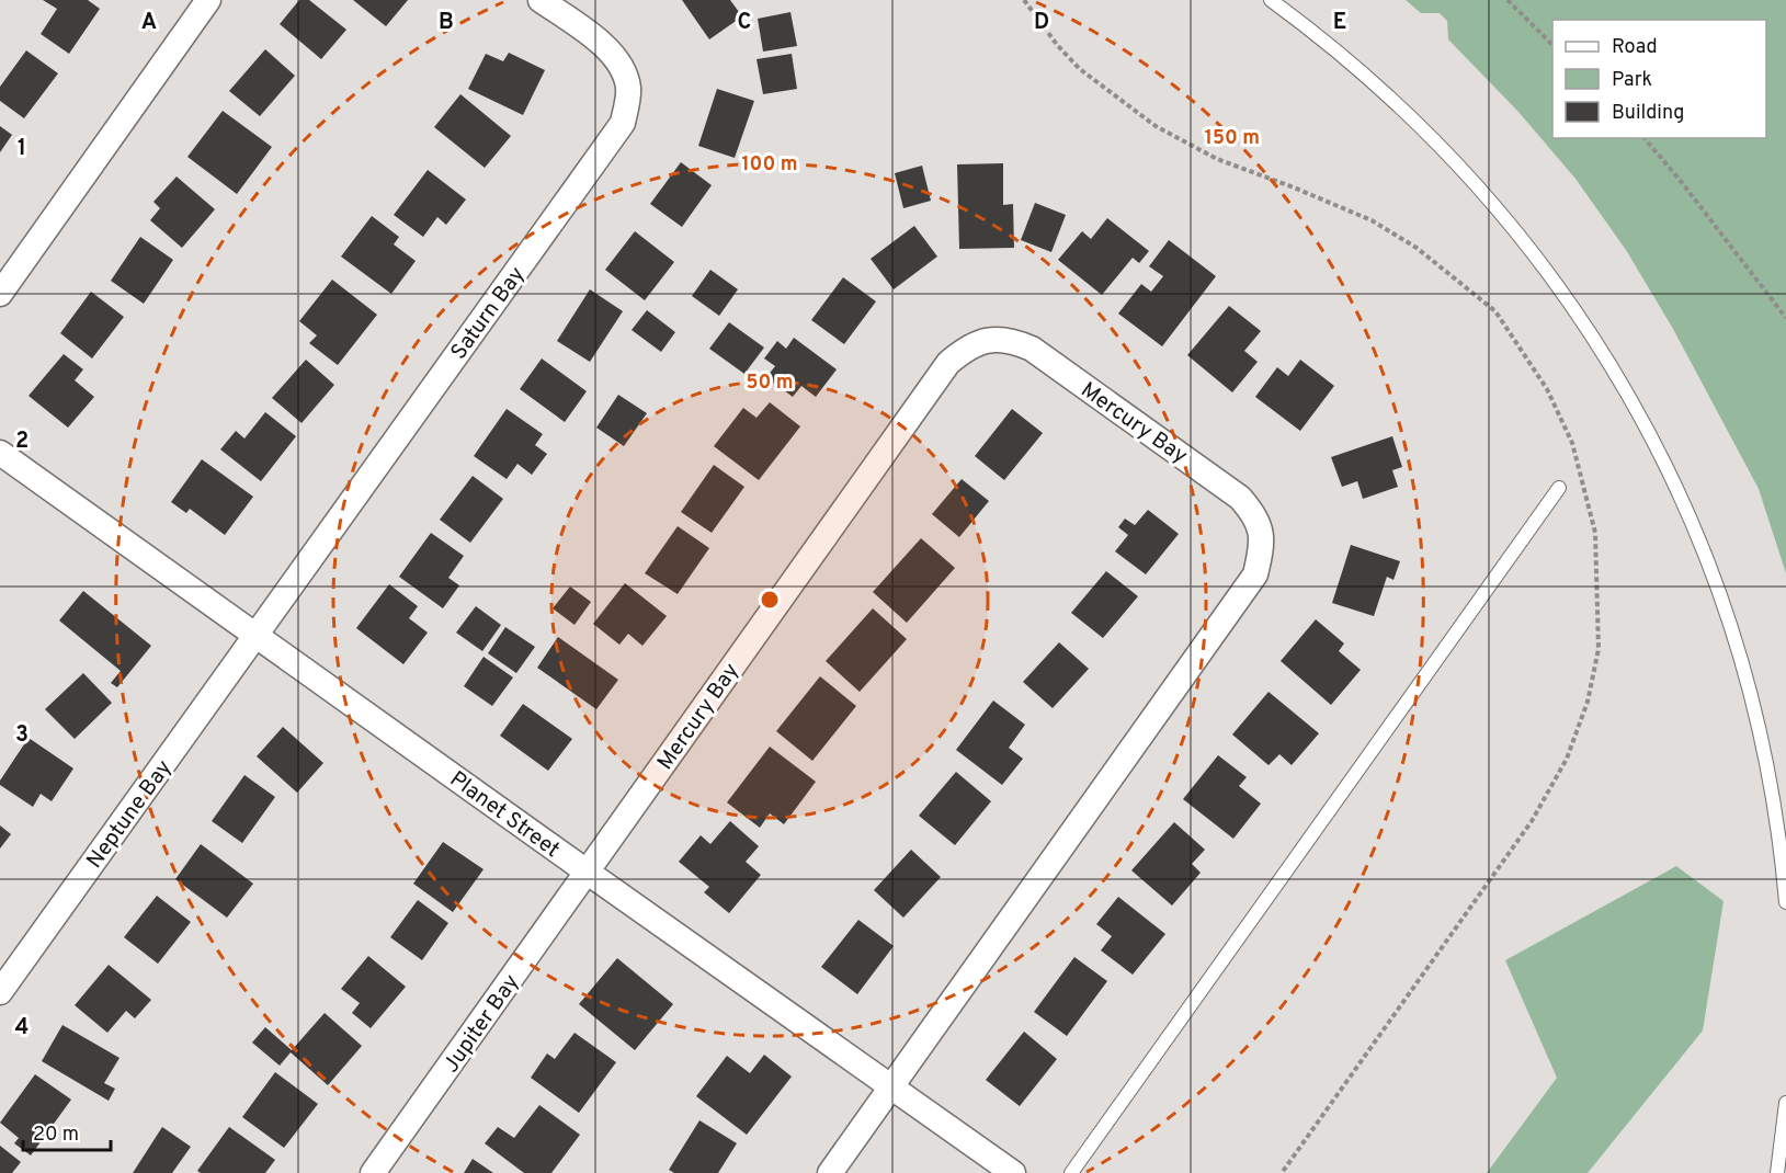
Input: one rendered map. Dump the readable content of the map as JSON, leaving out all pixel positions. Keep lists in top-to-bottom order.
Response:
{
  "streets": {
    "street": [
      "Saturn Bay",
      "Mercury Bay",
      "Neptune Bay",
      "Planet Street",
      "Jupiter Bay"
    ]
  },
  "crossings": [
    ["Saturn Bay", "Neptune Bay"],
    ["Saturn Bay", "Planet Street"],
    ["Mercury Bay", "Planet Street"],
    ["Mercury Bay", "Jupiter Bay"],
    ["Neptune Bay", "Planet Street"],
    ["Planet Street", "Jupiter Bay"]
  ],
  "legend": ["Road", "Park", "Building"],
  "scale_bar": "20 m",
  "grid": {
    "columns": [
      "A",
      "B",
      "C",
      "D",
      "E"
    ],
    "rows": [
      "1",
      "2",
      "3",
      "4"
    ]
  },
  "rings": ["150 m", "100 m", "50 m"]
}
